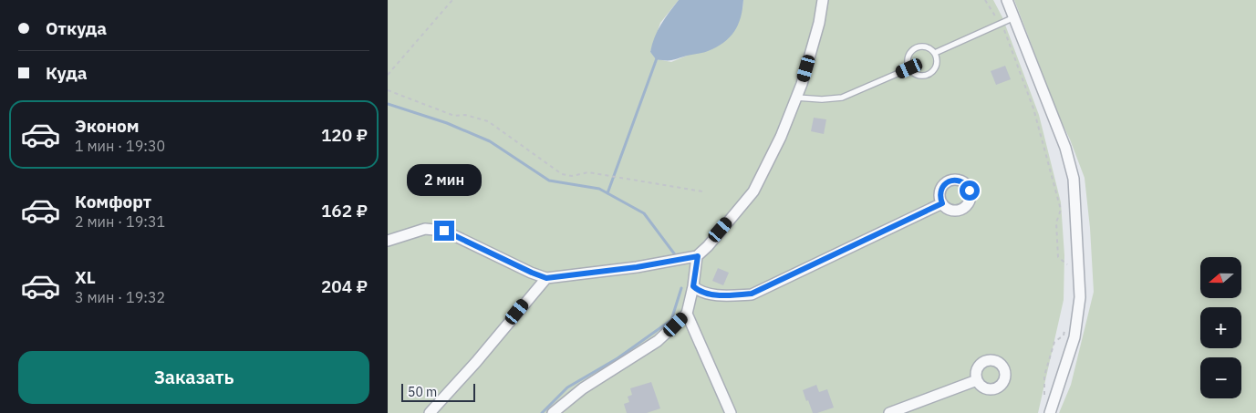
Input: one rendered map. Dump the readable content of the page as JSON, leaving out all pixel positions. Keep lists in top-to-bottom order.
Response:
{
  "scale_bar": "50 m",
  "north": "left",
  "page": {
    "banner": ["Откуда", "Куда"],
    "list": [
      {
        "name": "Эконом",
        "note": "1 мин · 19:30",
        "value": "120 ₽"
      },
      {
        "name": "Комфорт",
        "note": "2 мин · 19:31",
        "value": "162 ₽"
      },
      {
        "name": "XL",
        "note": "3 мин · 19:32",
        "value": "204 ₽"
      }
    ],
    "bubble": "2 мин",
    "map_buttons": ["+", "−"],
    "buttons": "Заказать",
    "scale": "50 m"
  }
}
